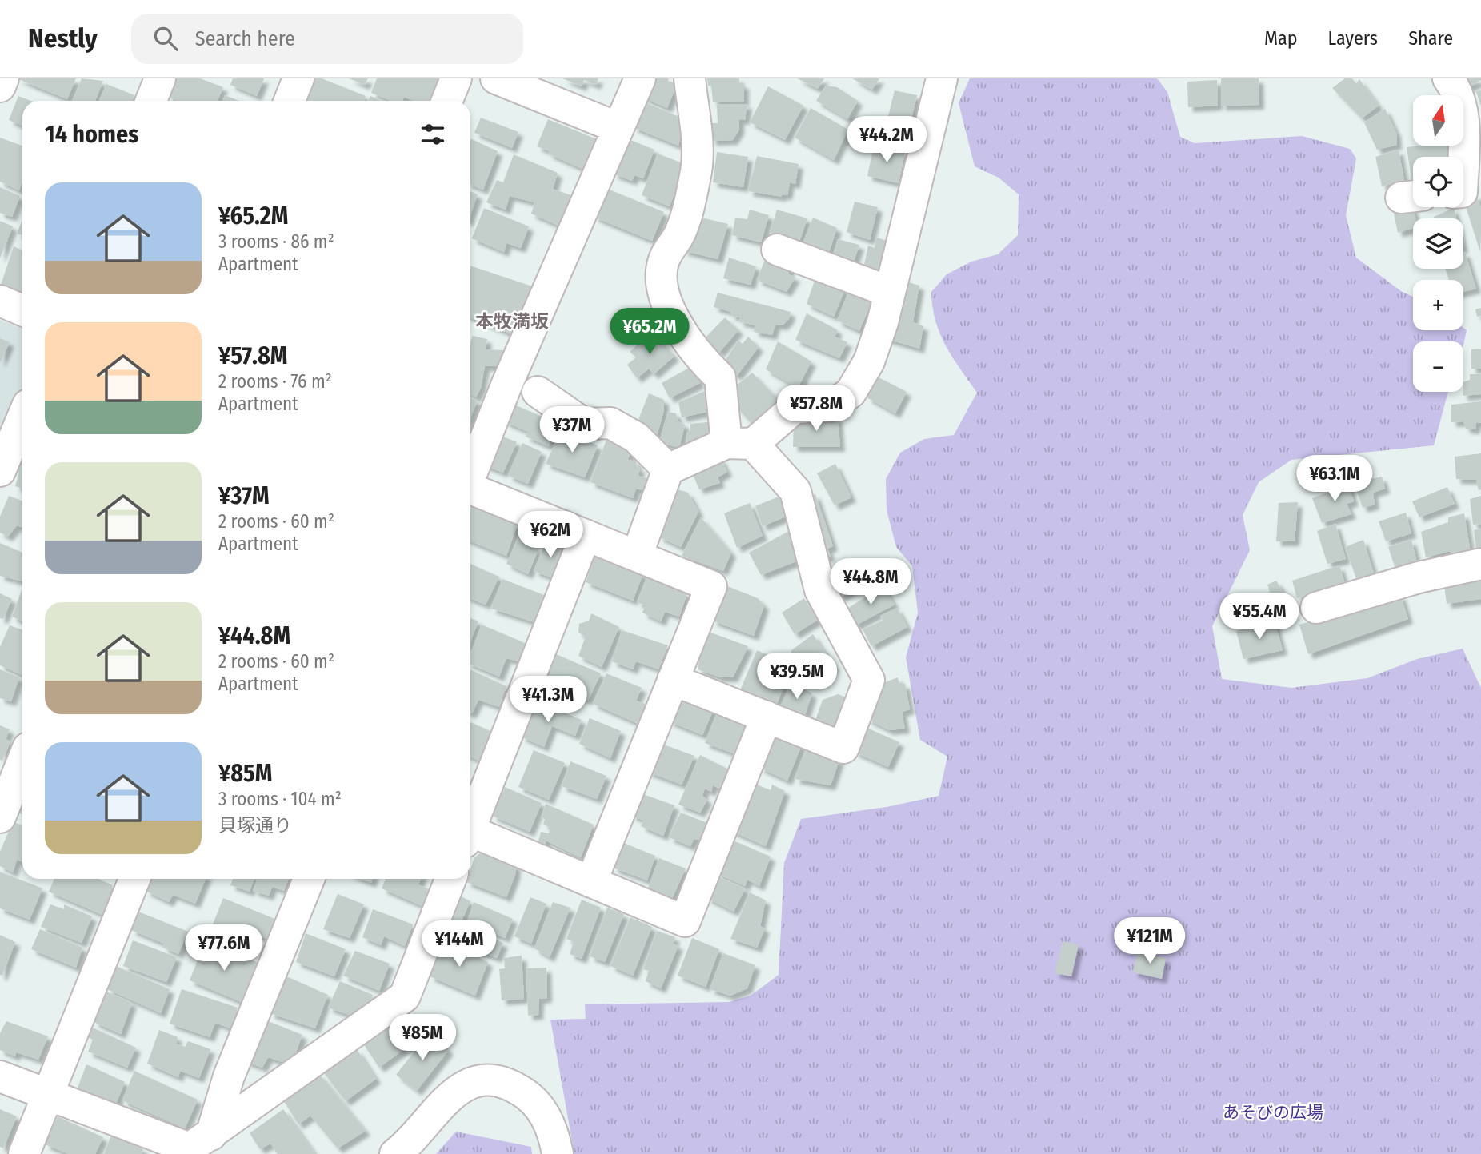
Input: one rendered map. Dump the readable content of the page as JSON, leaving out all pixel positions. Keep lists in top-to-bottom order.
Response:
{
  "districts": ["本牧満坂"],
  "parks": ["あそびの広場"],
  "north": "top",
  "page": {
    "header": "Nestly",
    "search": "Search here",
    "nav": ["Map", "Layers", "Share"],
    "map_buttons": ["+", "−"],
    "heading": "14 homes",
    "price": [
      "¥44.2M",
      "¥65.2M",
      "¥57.8M",
      "¥37M",
      "¥63.1M",
      "¥62M",
      "¥44.8M",
      "¥55.4M",
      "¥39.5M",
      "¥41.3M",
      "¥121M",
      "¥144M",
      "¥77.6M",
      "¥85M"
    ],
    "list": [
      {
        "name": "¥65.2M",
        "note": "3 rooms · 86 m² · Apartment"
      },
      {
        "name": "¥57.8M",
        "note": "2 rooms · 76 m² · Apartment"
      },
      {
        "name": "¥37M",
        "note": "2 rooms · 60 m² · Apartment"
      },
      {
        "name": "¥44.8M",
        "note": "2 rooms · 60 m² · Apartment"
      },
      {
        "name": "¥85M",
        "note": "3 rooms · 104 m² · 貝塚通り"
      }
    ]
  }
}
